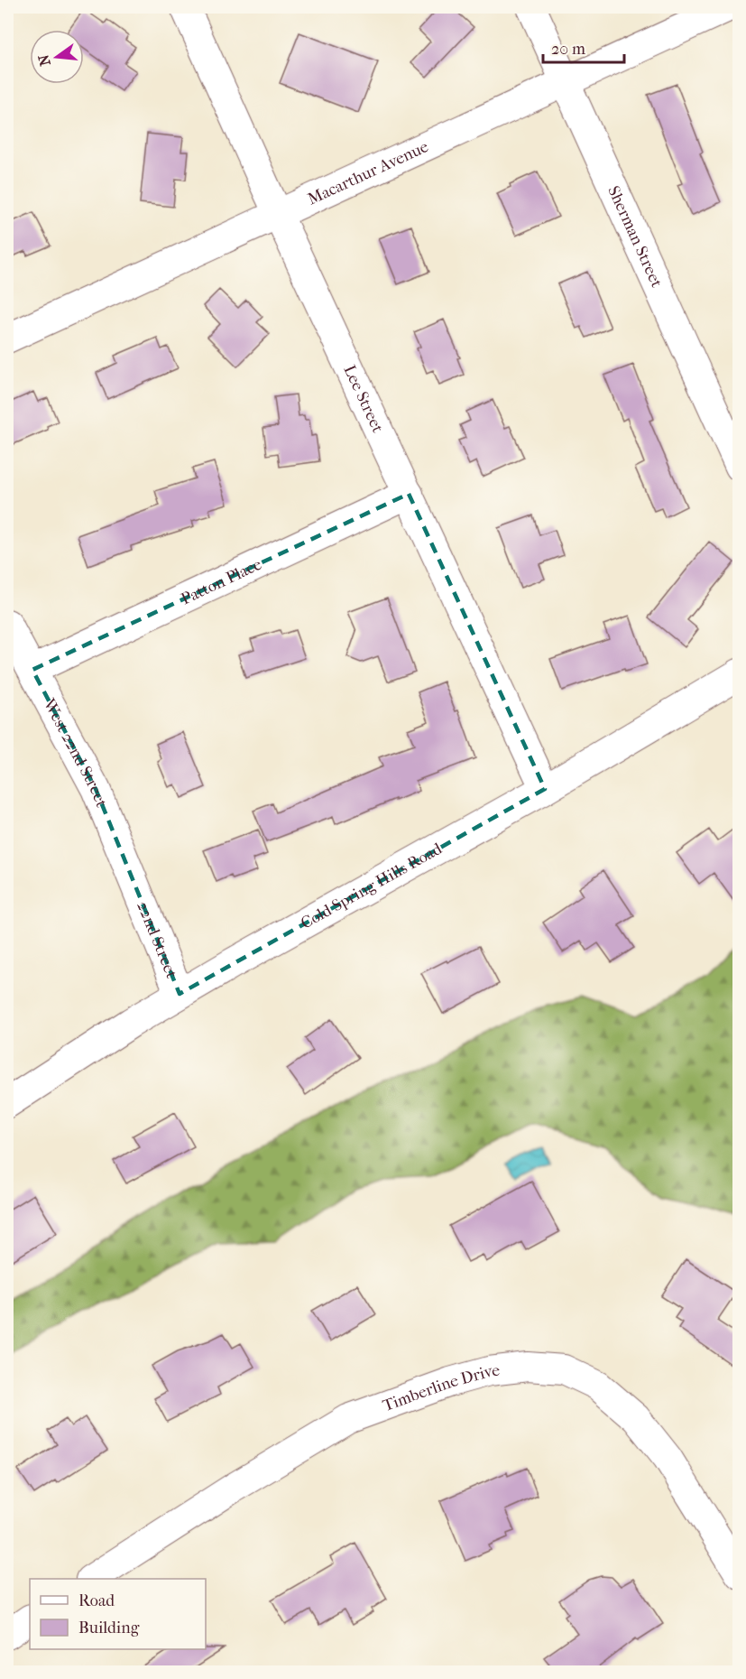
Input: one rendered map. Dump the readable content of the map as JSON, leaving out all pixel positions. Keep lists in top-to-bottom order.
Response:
{
  "streets": {
    "street": [
      "Macarthur Avenue",
      "Sherman Street",
      "Lee Street",
      "Patton Place",
      "West 22nd Street",
      "Cold Spring Hills Road",
      "22nd Street",
      "Timberline Drive"
    ]
  },
  "crossings": [
    ["Macarthur Avenue", "Sherman Street"],
    ["Macarthur Avenue", "Lee Street"],
    ["Lee Street", "Patton Place"],
    ["Lee Street", "Cold Spring Hills Road"],
    ["Patton Place", "West 22nd Street"],
    ["West 22nd Street", "22nd Street"],
    ["Cold Spring Hills Road", "22nd Street"]
  ],
  "legend": ["Road", "Building"],
  "scale_bar": "20 m",
  "north": "left"
}
